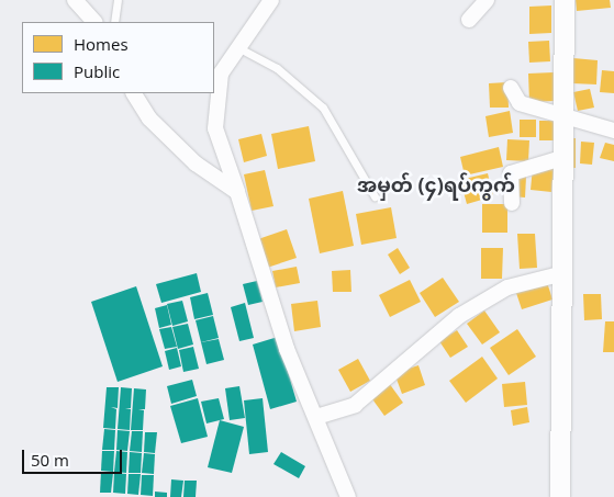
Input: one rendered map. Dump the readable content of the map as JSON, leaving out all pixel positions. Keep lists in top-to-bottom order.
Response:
{
  "districts": ["အမှတ် (၄)ရပ်ကွက်"],
  "legend": ["Homes", "Public"],
  "scale_bar": "50 m"
}
